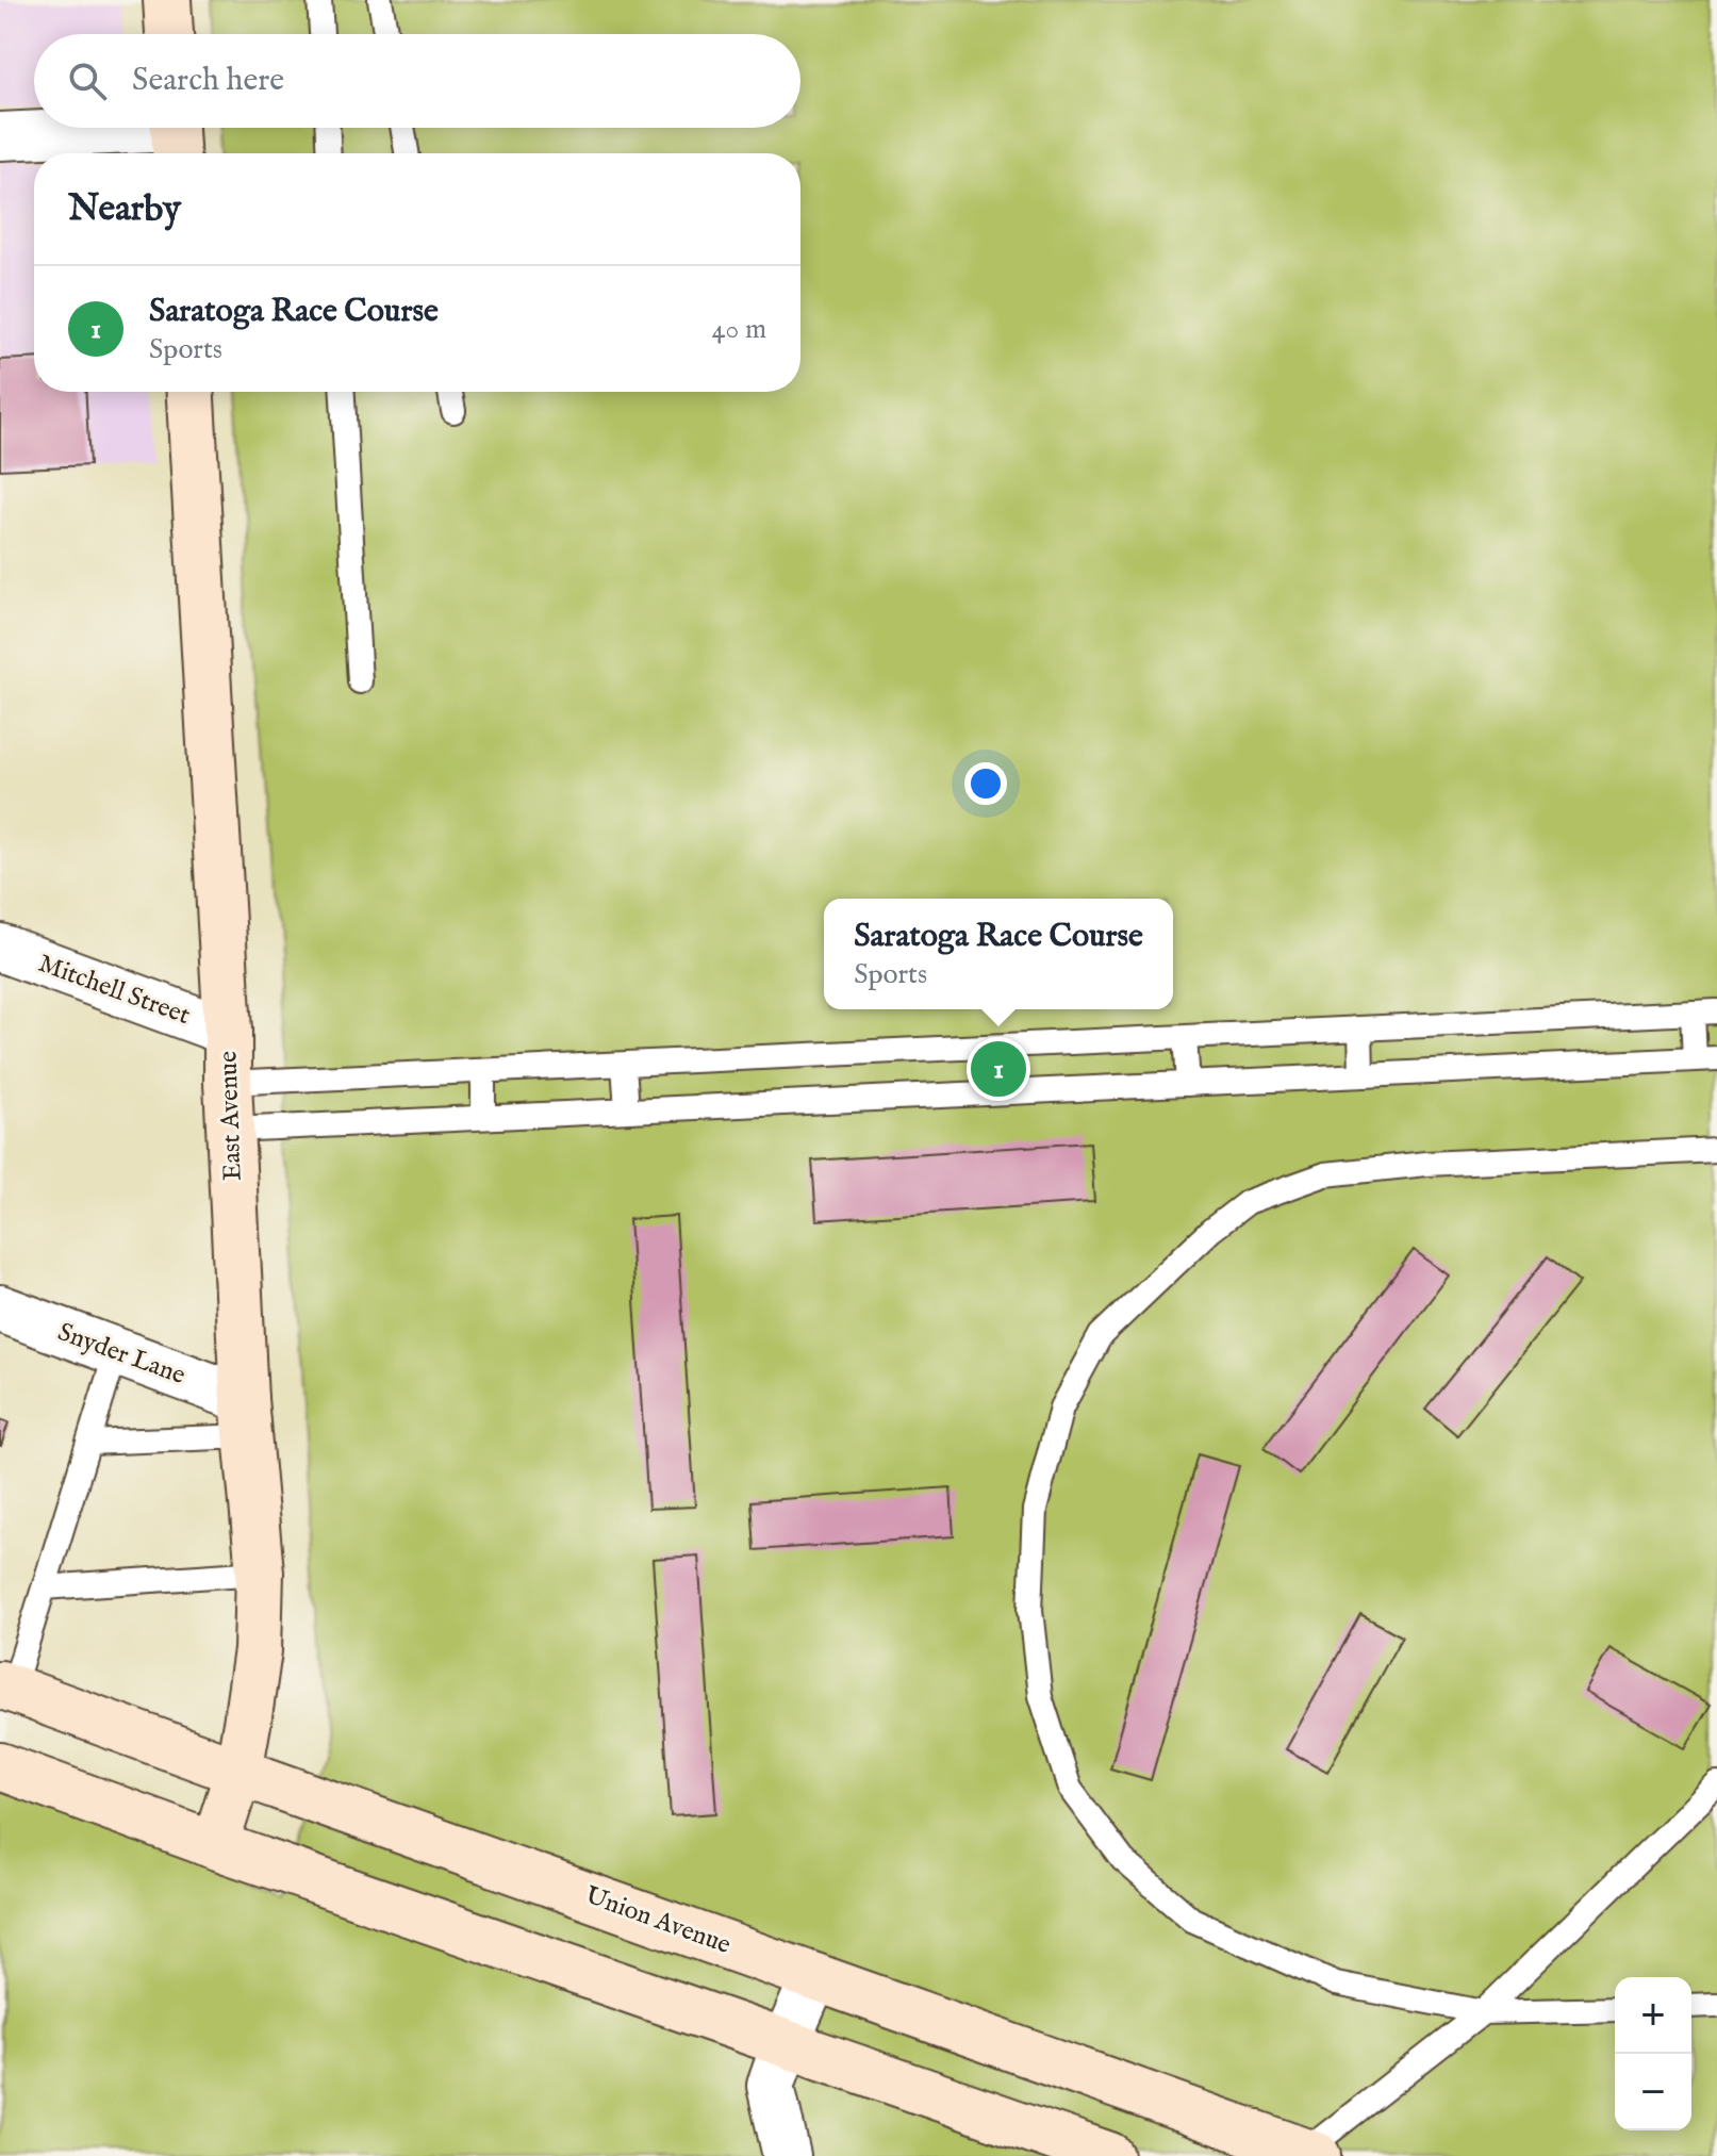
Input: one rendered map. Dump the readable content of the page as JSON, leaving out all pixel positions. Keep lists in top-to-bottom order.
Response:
{
  "streets": {
    "main road": ["East Avenue", "Union Avenue"],
    "street": ["Mitchell Street", "Snyder Lane"]
  },
  "crossings": [
    ["Mitchell Street", "East Avenue"],
    ["East Avenue", "Snyder Lane"],
    ["East Avenue", "Union Avenue"]
  ],
  "page": {
    "search": "Search here",
    "heading": "Nearby",
    "list": [
      {
        "mark": "1",
        "name": "Saratoga Race Course",
        "note": "Sports",
        "value": "40 m"
      }
    ],
    "popup": ["Saratoga Race Course", "Sports"],
    "pins": "1",
    "map_buttons": ["+", "−"]
  }
}
